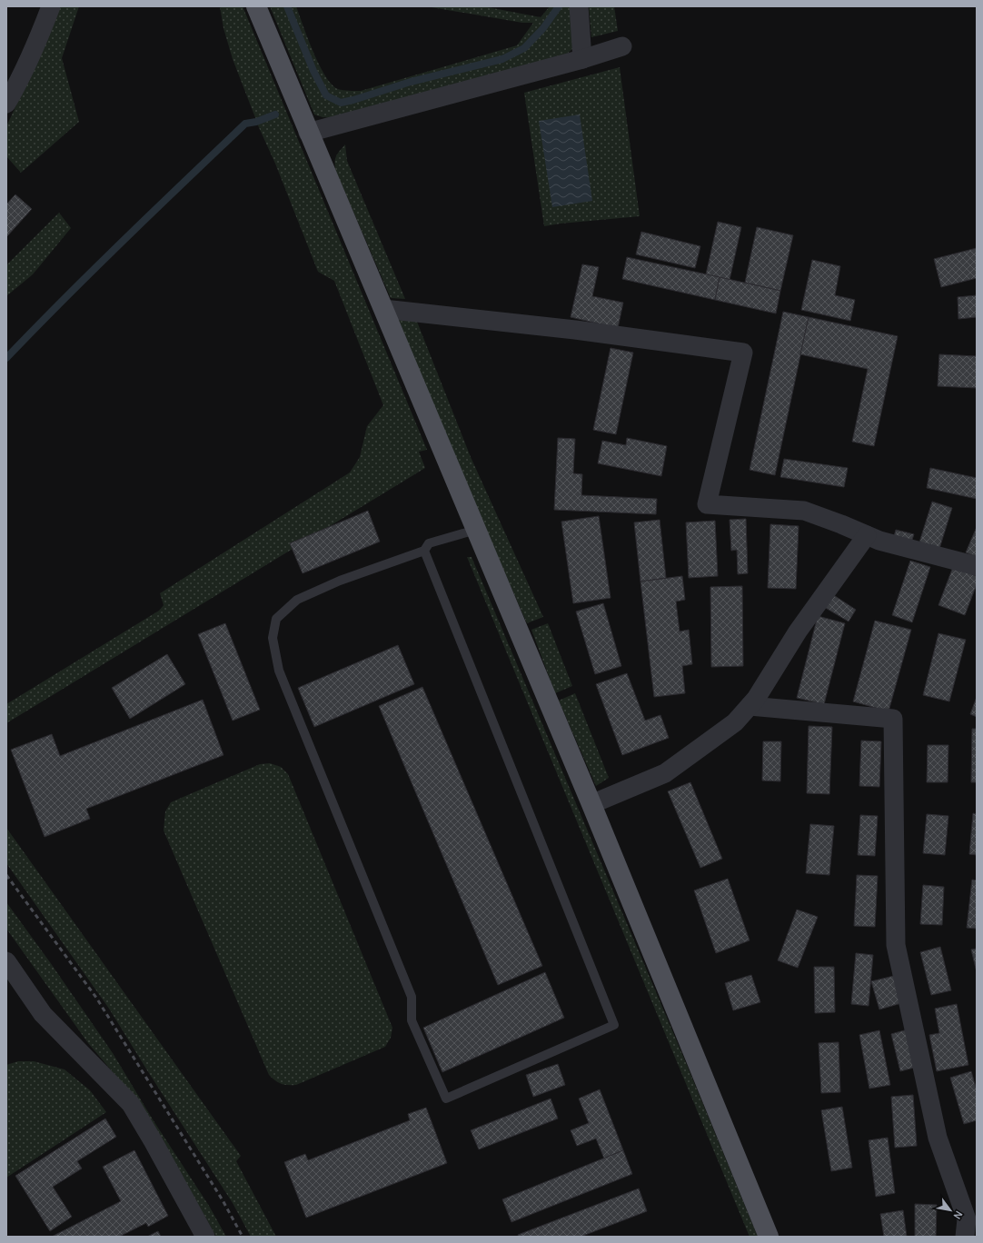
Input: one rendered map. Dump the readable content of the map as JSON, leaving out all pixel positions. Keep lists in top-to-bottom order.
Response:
{
  "north": "bottom right"
}
